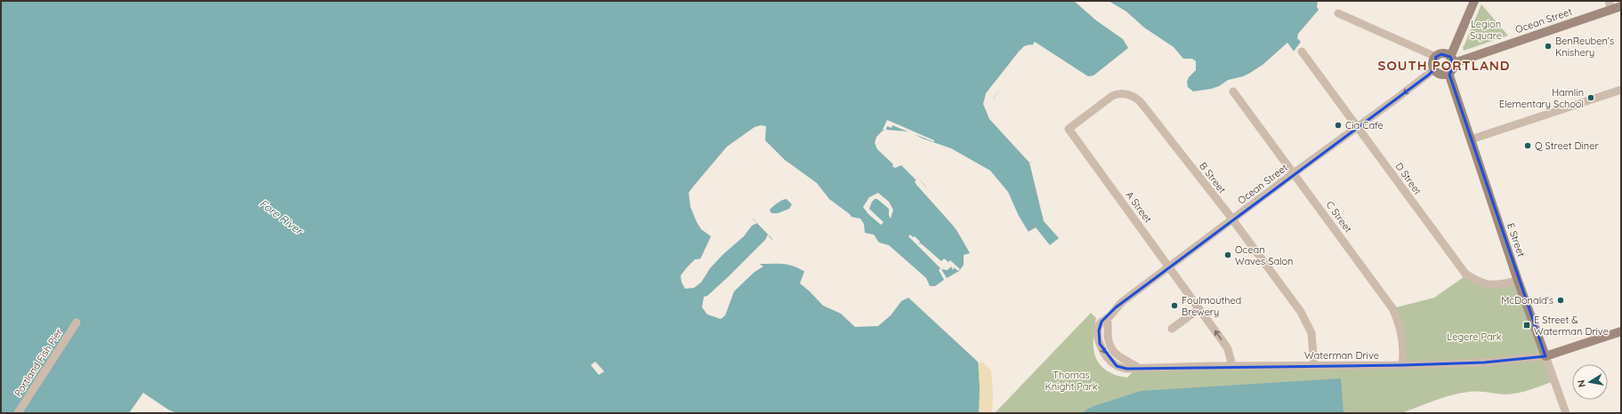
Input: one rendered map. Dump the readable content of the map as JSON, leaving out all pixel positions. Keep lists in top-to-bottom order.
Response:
{
  "streets": {
    "street": [
      "Ocean Street",
      "B Street",
      "D Street",
      "A Street",
      "C Street",
      "E Street",
      "Waterman Drive",
      "Portland Fish Pier"
    ]
  },
  "crossings": [
    ["Ocean Street", "B Street"],
    ["Ocean Street", "D Street"],
    ["Ocean Street", "A Street"],
    ["Ocean Street", "C Street"],
    ["Ocean Street", "E Street"],
    ["Ocean Street", "Waterman Drive"],
    ["B Street", "A Street"],
    ["B Street", "Waterman Drive"],
    ["D Street", "E Street"],
    ["A Street", "Waterman Drive"],
    ["C Street", "Waterman Drive"],
    ["E Street", "Waterman Drive"]
  ],
  "districts": ["SOUTH PORTLAND"],
  "water": ["Fore River"],
  "parks": ["Legion Square", "Legere Park", "Thomas Knight Park"],
  "places": {
    "other": [
      "BenReuben’s Knishery",
      "Hamlin Elementary School",
      "Cia Cafe",
      "Q Street Diner",
      "Ocean Waves Salon",
      "McDonald's",
      "Foulmouthed Brewery"
    ],
    "transit": ["E Street & Waterman Drive"]
  },
  "north": "left"
}
